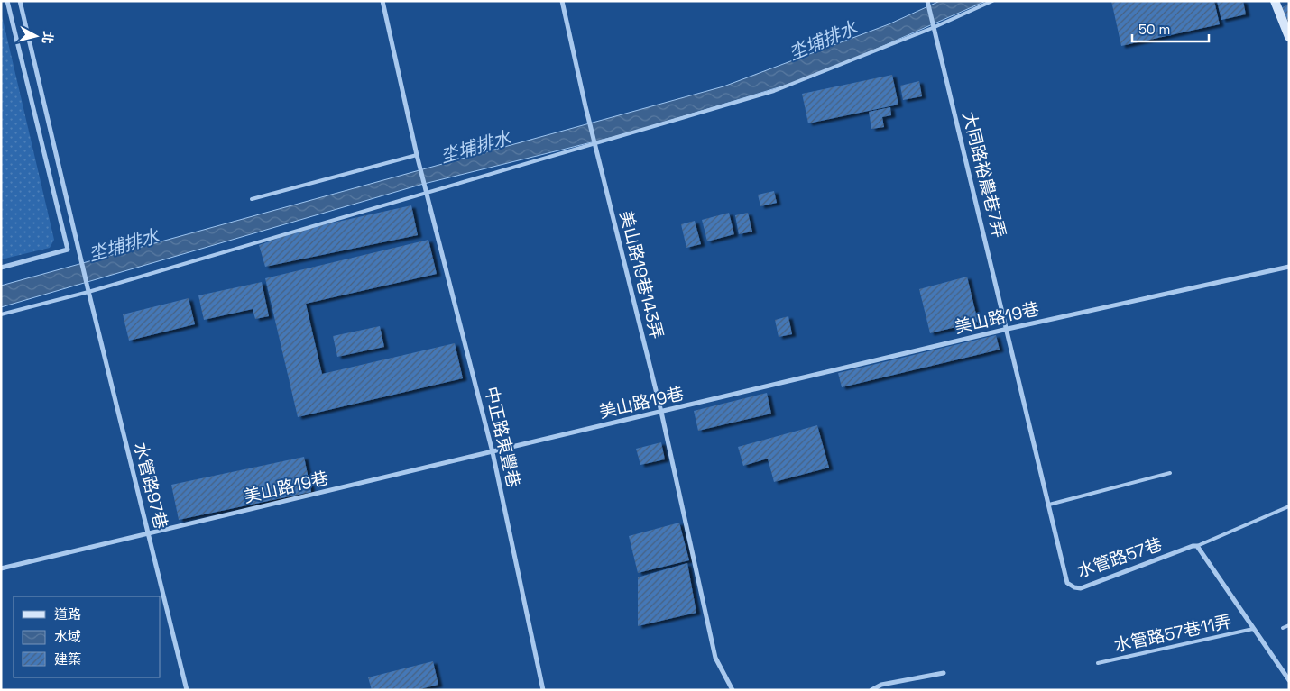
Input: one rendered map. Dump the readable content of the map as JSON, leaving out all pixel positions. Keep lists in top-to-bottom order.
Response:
{
  "streets": {
    "street": [
      "大同路裕農巷7弄",
      "美山路19巷143弄",
      "美山路19巷",
      "中正路東豐巷",
      "水管路97巷",
      "水管路57巷"
    ],
    "lane": ["水管路57巷11弄"]
  },
  "crossings": [
    ["大同路裕農巷7弄", "美山路19巷"],
    ["大同路裕農巷7弄", "水管路57巷"],
    ["美山路19巷143弄", "美山路19巷"],
    ["美山路19巷", "中正路東豐巷"],
    ["美山路19巷", "水管路97巷"],
    ["美山路19巷", "水管路57巷"]
  ],
  "water": ["坔埔排水"],
  "legend": ["道路", "水域", "建築"],
  "scale_bar": "50 m",
  "north": "right"
}
